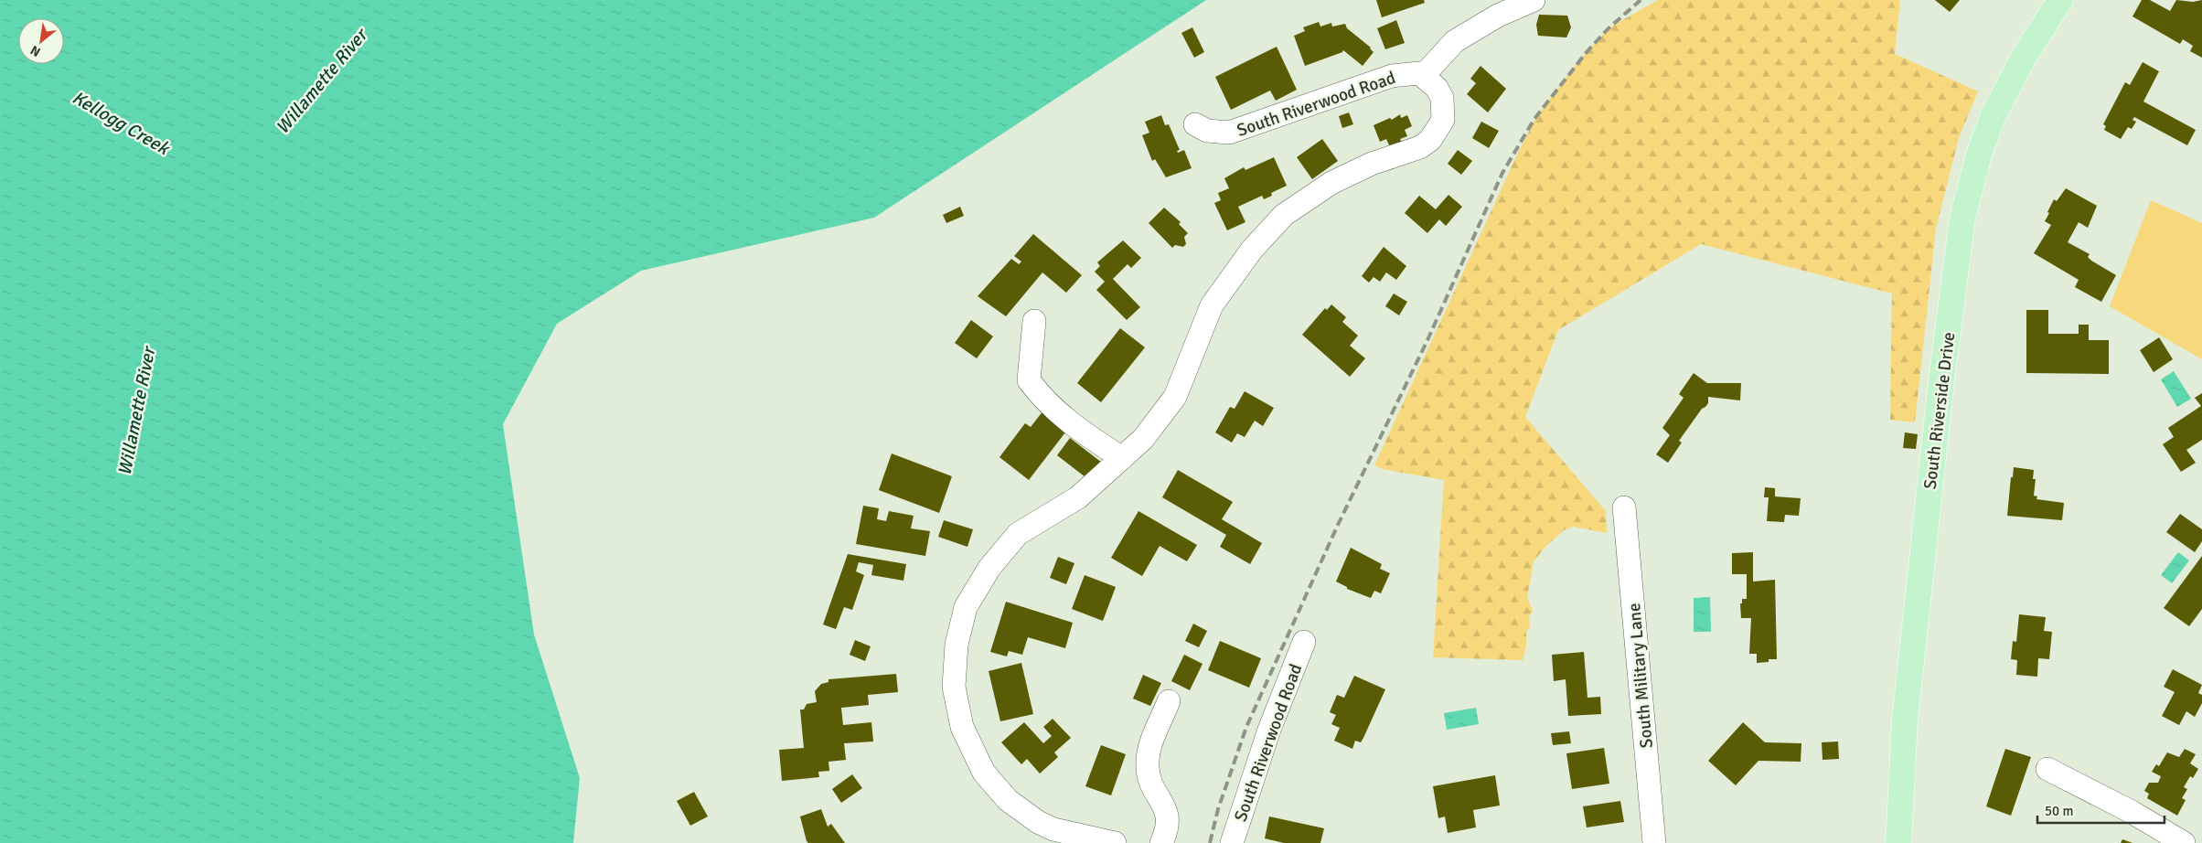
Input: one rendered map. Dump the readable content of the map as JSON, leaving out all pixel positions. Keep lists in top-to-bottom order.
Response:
{
  "streets": {
    "main road": ["South Riverside Drive"],
    "street": ["South Riverwood Road", "South Military Lane"]
  },
  "water": ["Willamette River", "Kellogg Creek"],
  "scale_bar": "50 m",
  "north": "bottom left"
}
